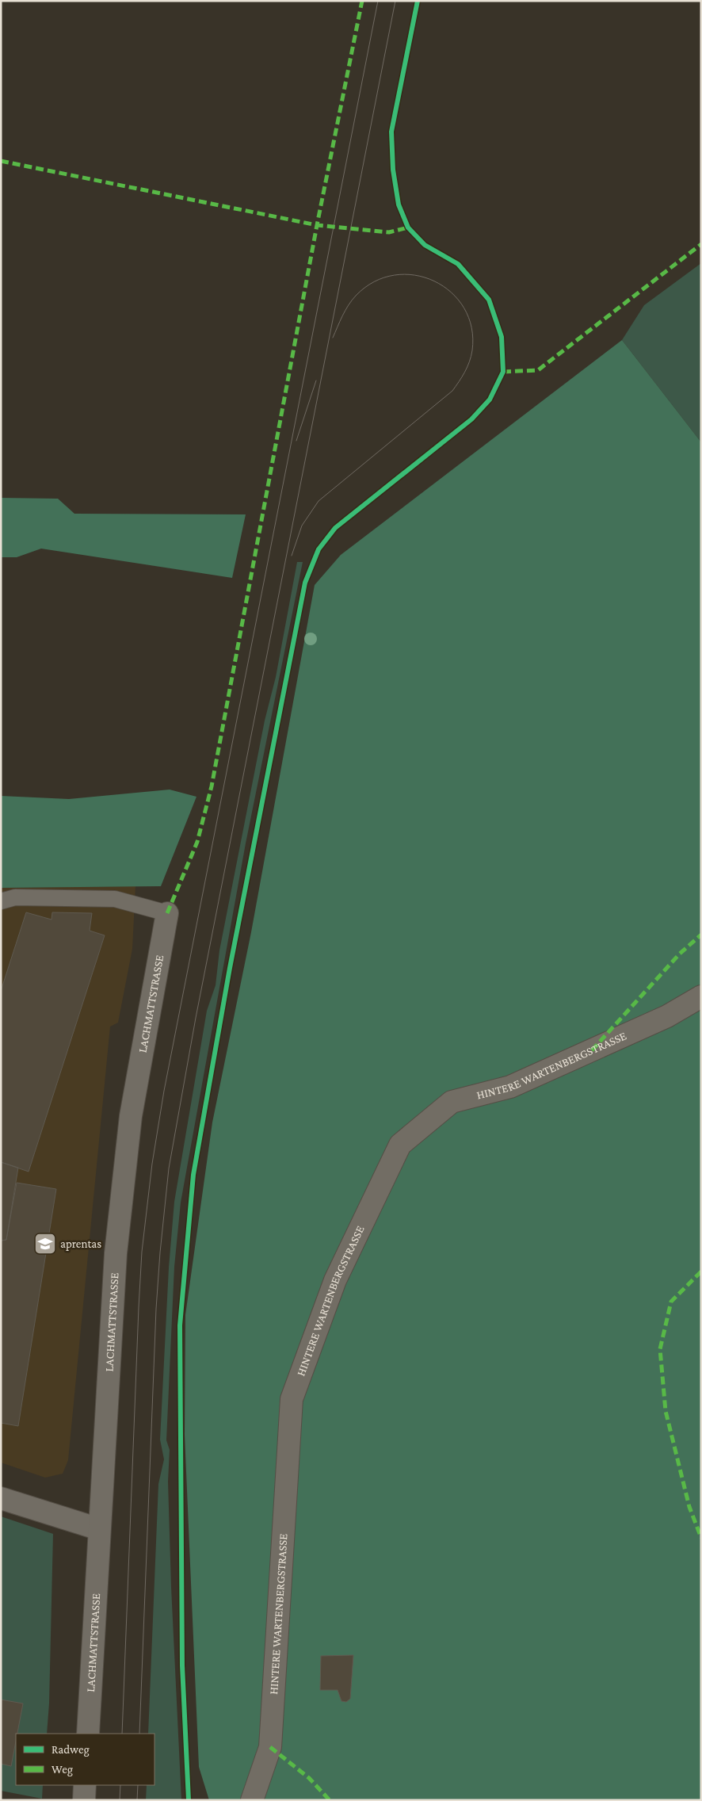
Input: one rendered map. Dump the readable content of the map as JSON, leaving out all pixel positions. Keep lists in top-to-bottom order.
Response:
{
  "streets": {
    "street": ["LACHMATTSTRASSE", "HINTERE WARTENBERGSTRASSE"]
  },
  "places": {
    "school or university": ["aprentas"]
  },
  "legend": ["Radweg", "Weg"]
}
